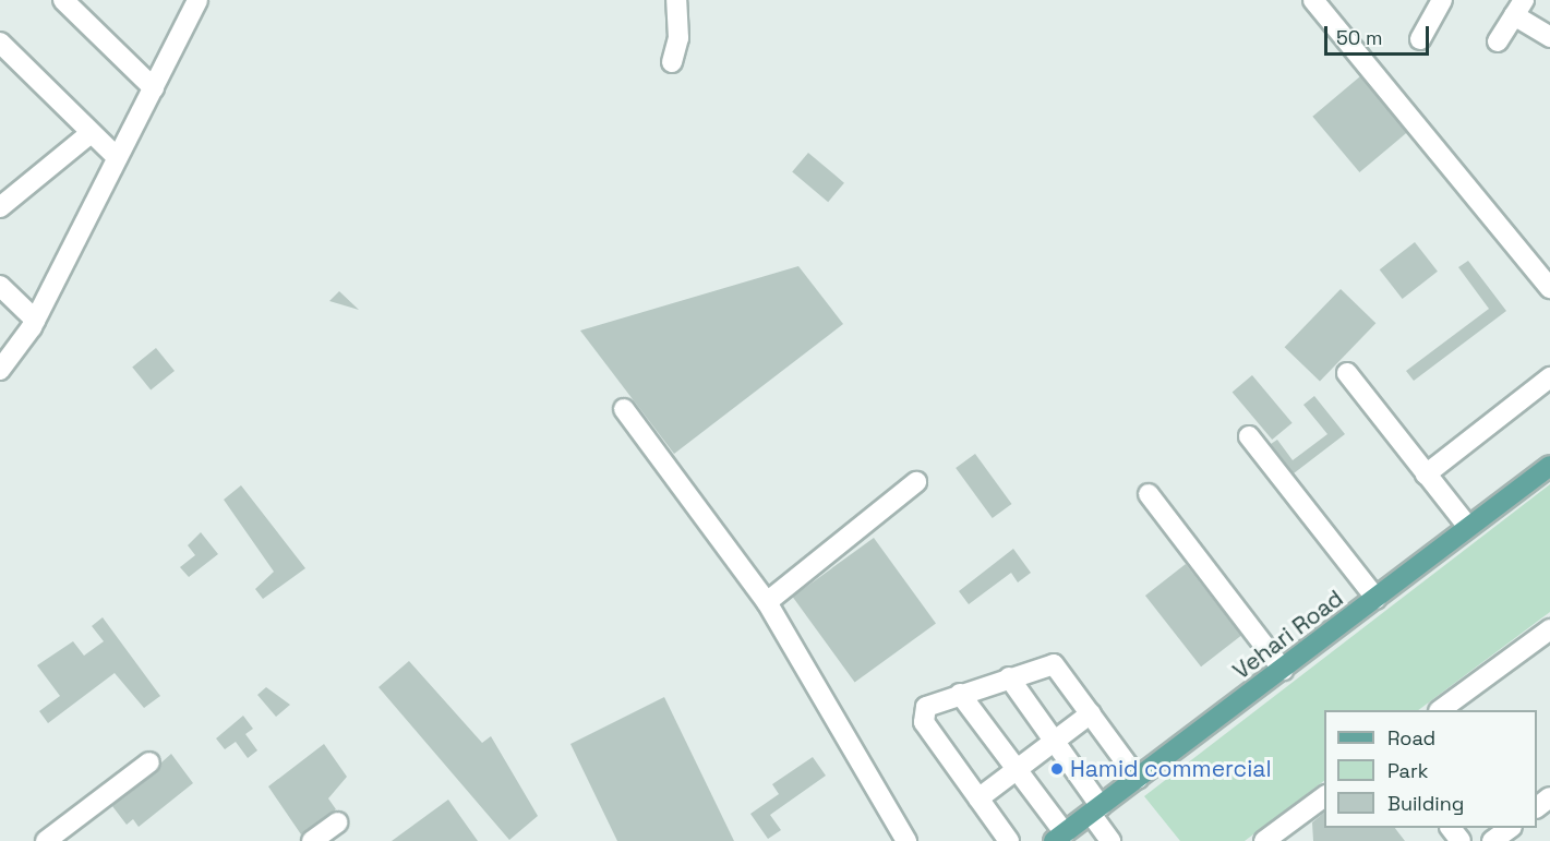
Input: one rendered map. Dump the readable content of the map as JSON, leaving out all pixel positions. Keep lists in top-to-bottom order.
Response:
{
  "streets": {
    "main road": ["Vehari Road"]
  },
  "places": ["Hamid commercial"],
  "legend": ["Road", "Park", "Building"],
  "scale_bar": "50 m"
}
